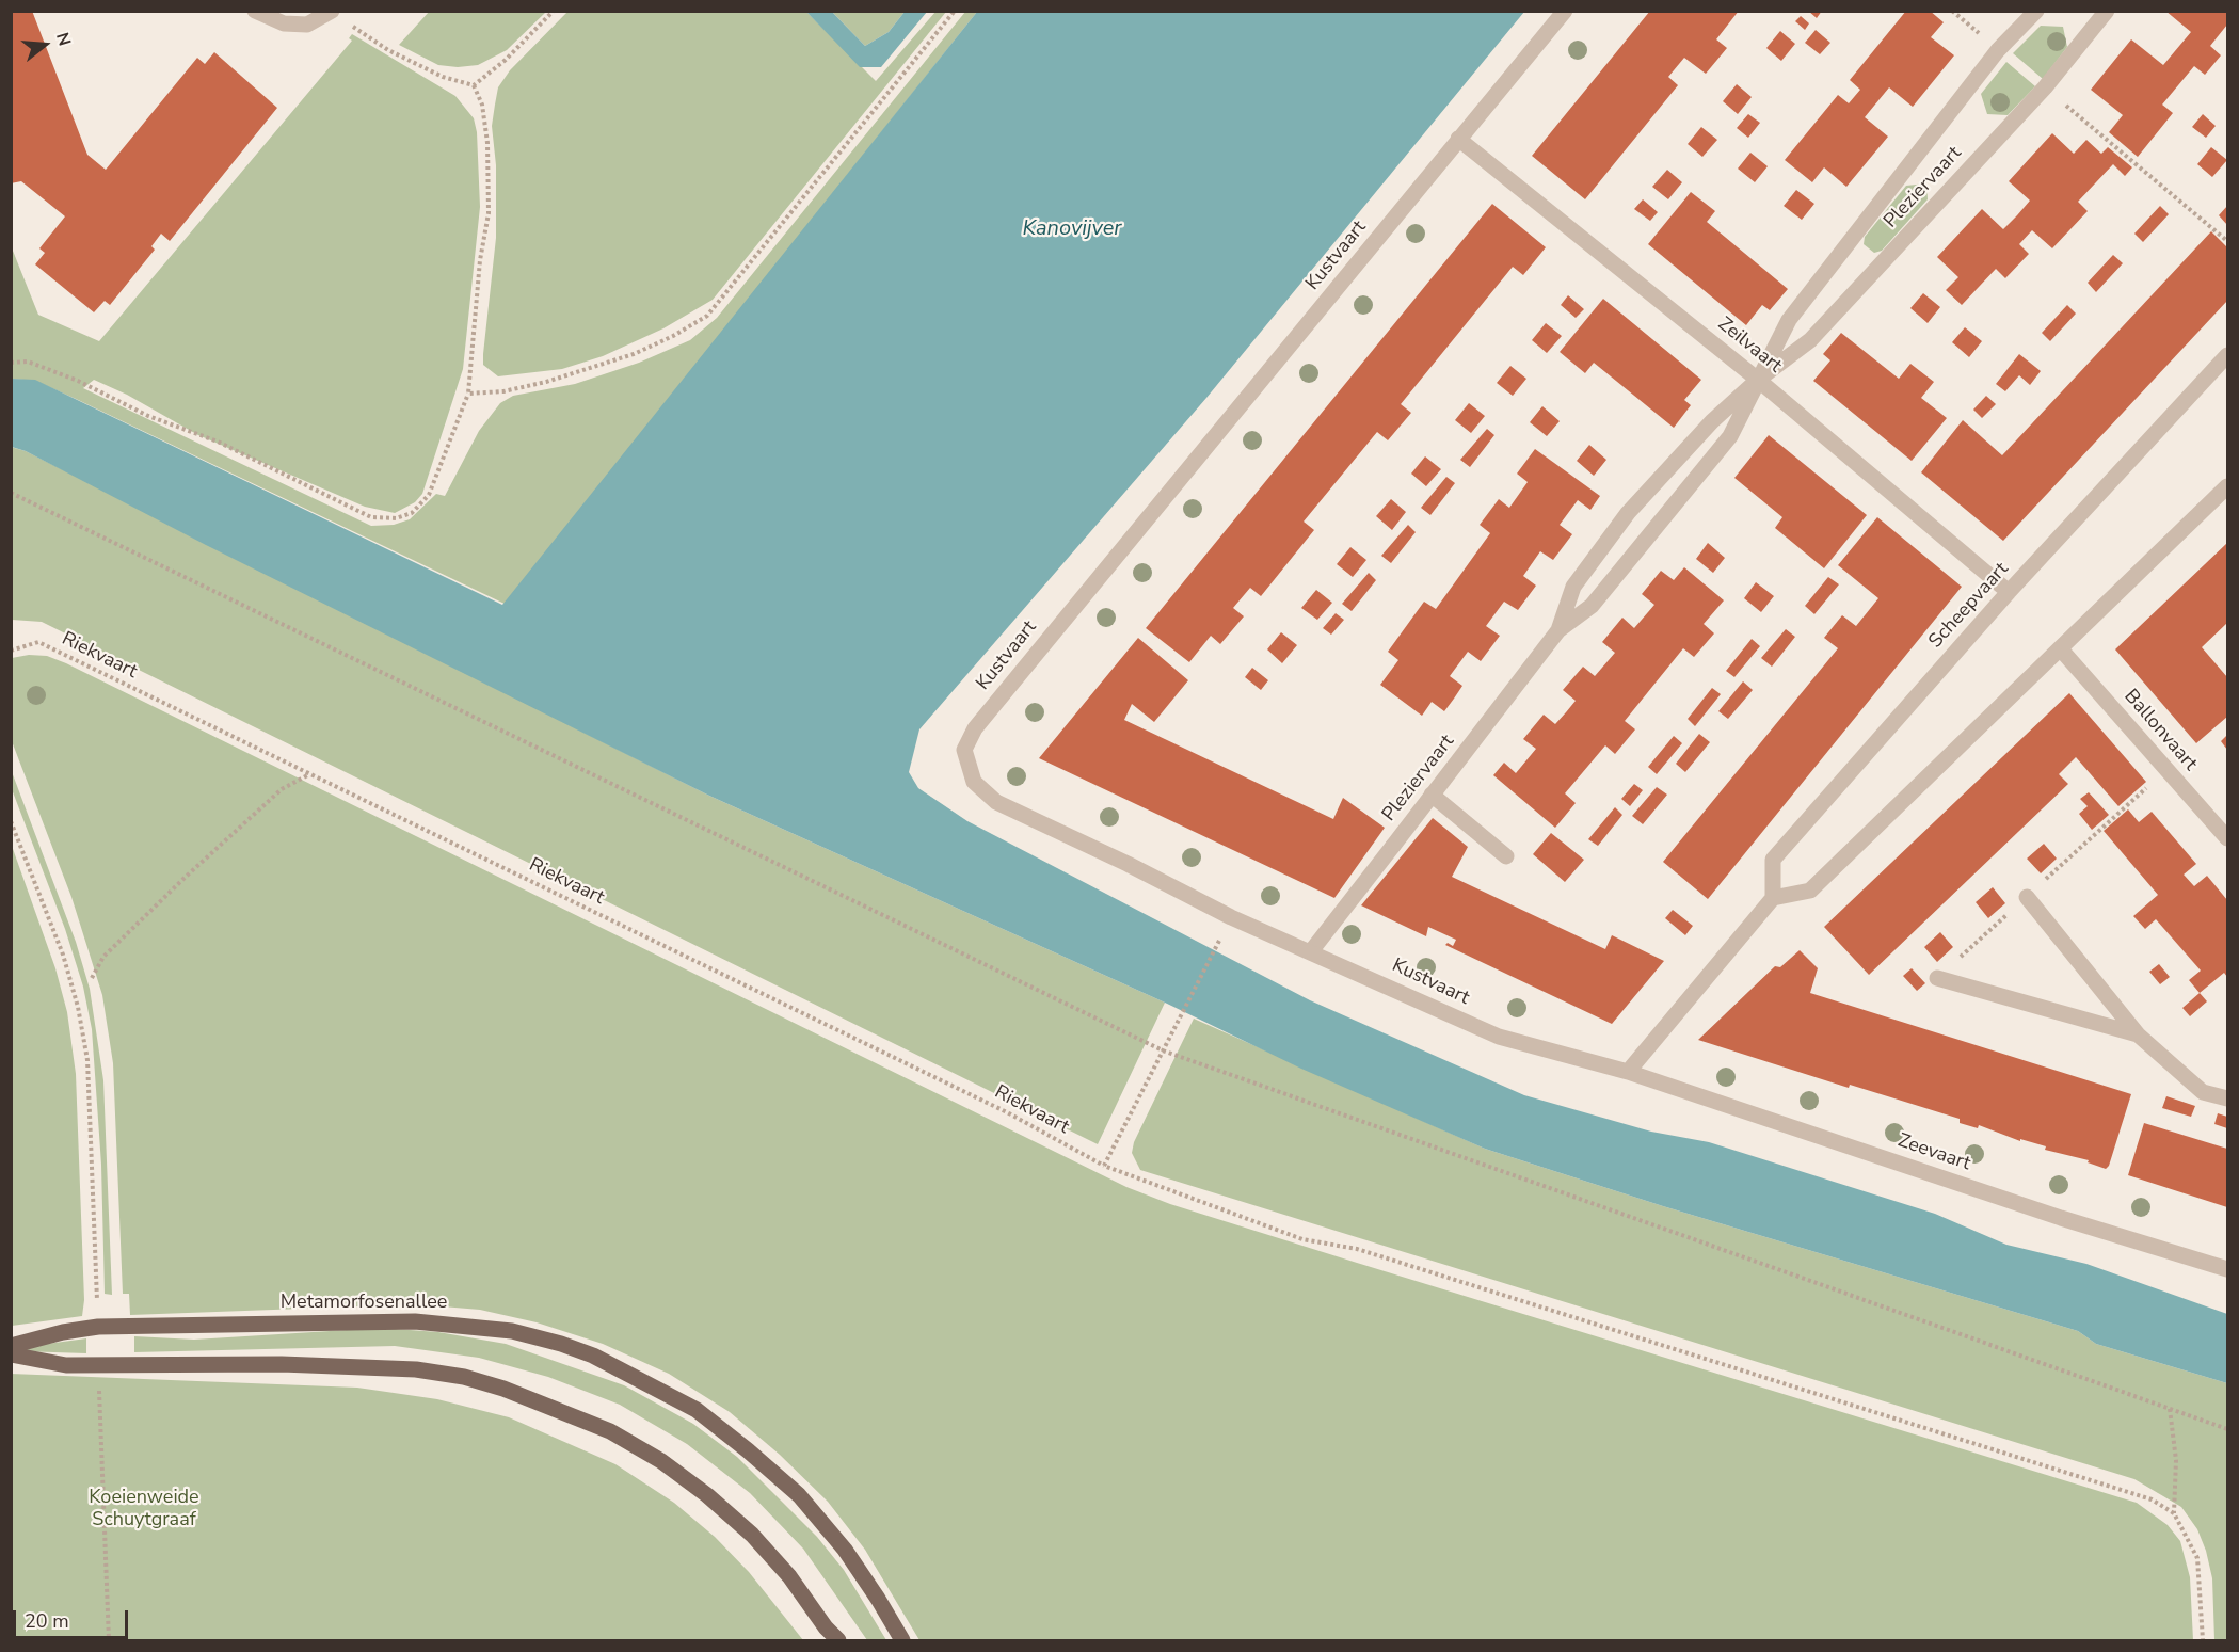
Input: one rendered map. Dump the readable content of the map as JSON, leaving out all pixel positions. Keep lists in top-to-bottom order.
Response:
{
  "streets": {
    "main road": ["Metamorfosenallee"],
    "street": [
      "Pleziervaart",
      "Kustvaart",
      "Zeilvaart",
      "Scheepvaart",
      "Ballonvaart",
      "Zeevaart"
    ],
    "path": ["Riekvaart"]
  },
  "crossings": [
    ["Pleziervaart", "Kustvaart"],
    ["Pleziervaart", "Zeilvaart"],
    ["Kustvaart", "Zeilvaart"],
    ["Kustvaart", "Zeevaart"],
    ["Zeilvaart", "Scheepvaart"]
  ],
  "water": ["Kanovijver"],
  "parks": ["Koeienweide Schuytgraaf"],
  "scale_bar": "20 m",
  "north": "right"
}
